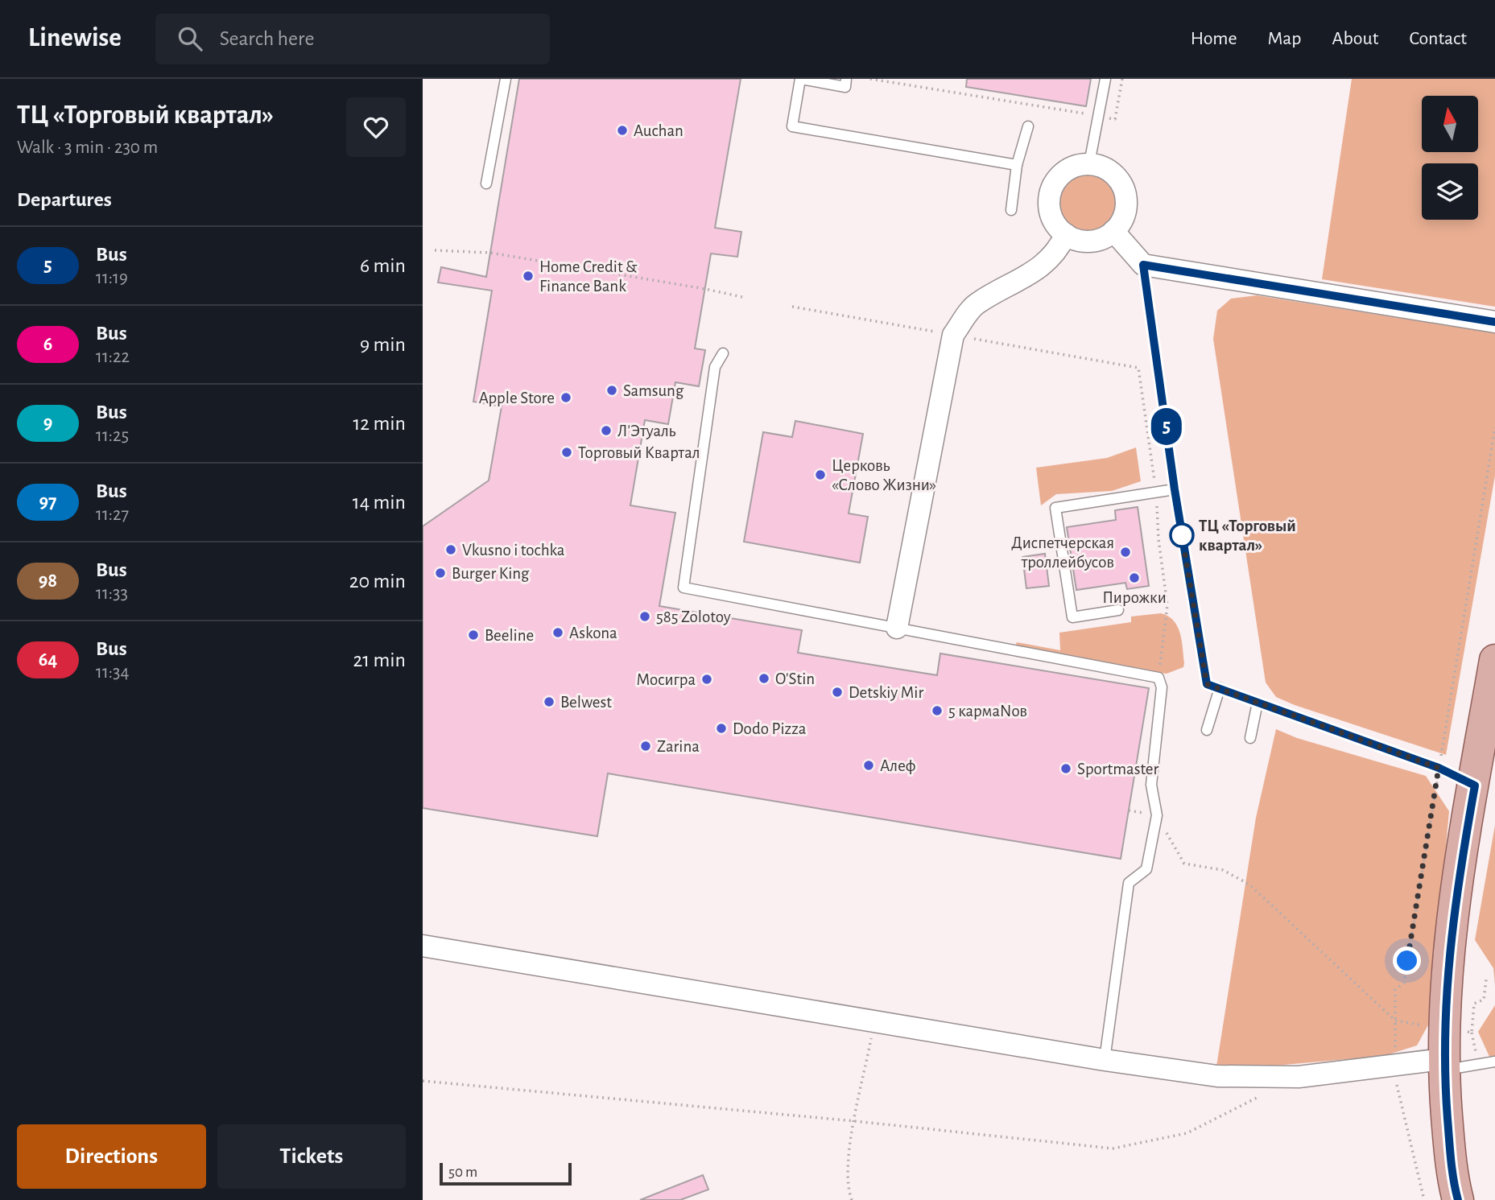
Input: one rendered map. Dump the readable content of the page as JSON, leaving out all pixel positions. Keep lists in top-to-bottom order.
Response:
{
  "places": [
    "Auchan",
    "Home Credit & Finance Bank",
    "Samsung",
    "Apple Store",
    "Л'Этуаль",
    "Торговый Квартал",
    "Церковь «Слово Жизни»",
    "ТЦ «Торговый квартал»",
    "Vkusno i tochka",
    "Диспетчерская троллейбусов",
    "Burger King",
    "Пирожки",
    "585 Zolotoy",
    "Askona",
    "Beeline",
    "O'Stin",
    "Мосигра",
    "Detskiy Mir",
    "Belwest",
    "5 кармаNов",
    "Dodo Pizza",
    "Zarina",
    "Алеф",
    "Sportmaster"
  ],
  "lines": ["bus line 5"],
  "scale_bar": "50 m",
  "north": "top",
  "page": {
    "header": "Linewise",
    "search": "Search here",
    "nav": [
      "Home",
      "Map",
      "About",
      "Contact"
    ],
    "heading": [
      ["ТЦ «Торговый квартал»", "Walk · 3 min · 230 m"],
      "Departures"
    ],
    "on_map": "5",
    "list": [
      {
        "mark": "5",
        "name": "Bus",
        "note": "11:19",
        "value": "6 min"
      },
      {
        "mark": "6",
        "name": "Bus",
        "note": "11:22",
        "value": "9 min"
      },
      {
        "mark": "9",
        "name": "Bus",
        "note": "11:25",
        "value": "12 min"
      },
      {
        "mark": "97",
        "name": "Bus",
        "note": "11:27",
        "value": "14 min"
      },
      {
        "mark": "98",
        "name": "Bus",
        "note": "11:33",
        "value": "20 min"
      },
      {
        "mark": "64",
        "name": "Bus",
        "note": "11:34",
        "value": "21 min"
      }
    ],
    "buttons": ["Directions", "Tickets"],
    "scale": "50 m"
  }
}
